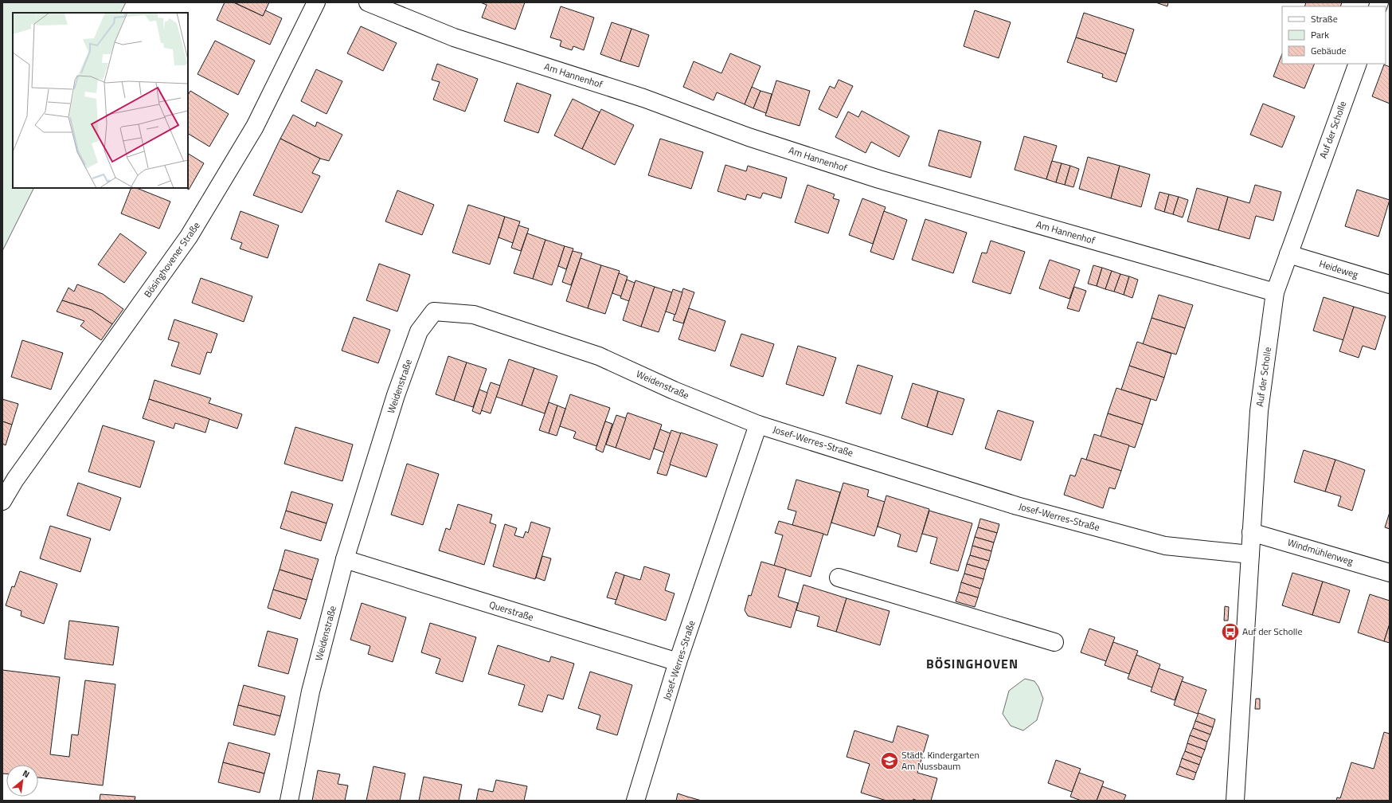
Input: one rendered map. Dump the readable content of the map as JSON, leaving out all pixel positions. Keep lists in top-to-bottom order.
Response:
{
  "streets": {
    "street": [
      "Am Hannenhof",
      "Auf der Scholle",
      "Bösinghovener Straße",
      "Heideweg",
      "Weidenstraße",
      "Josef-Werres-Straße",
      "Windmühlenweg",
      "Querstraße"
    ]
  },
  "crossings": [
    ["Am Hannenhof", "Auf der Scholle"],
    ["Auf der Scholle", "Heideweg"],
    ["Auf der Scholle", "Josef-Werres-Straße"],
    ["Auf der Scholle", "Windmühlenweg"],
    ["Weidenstraße", "Josef-Werres-Straße"],
    ["Weidenstraße", "Querstraße"],
    ["Josef-Werres-Straße", "Querstraße"]
  ],
  "districts": ["BÖSINGHOVEN"],
  "places": {
    "bus stop": ["Auf der Scholle"],
    "school or university": ["Städt. Kindergarten Am Nussbaum"]
  },
  "legend": ["Straße", "Park", "Gebäude"],
  "north": "top right"
}
